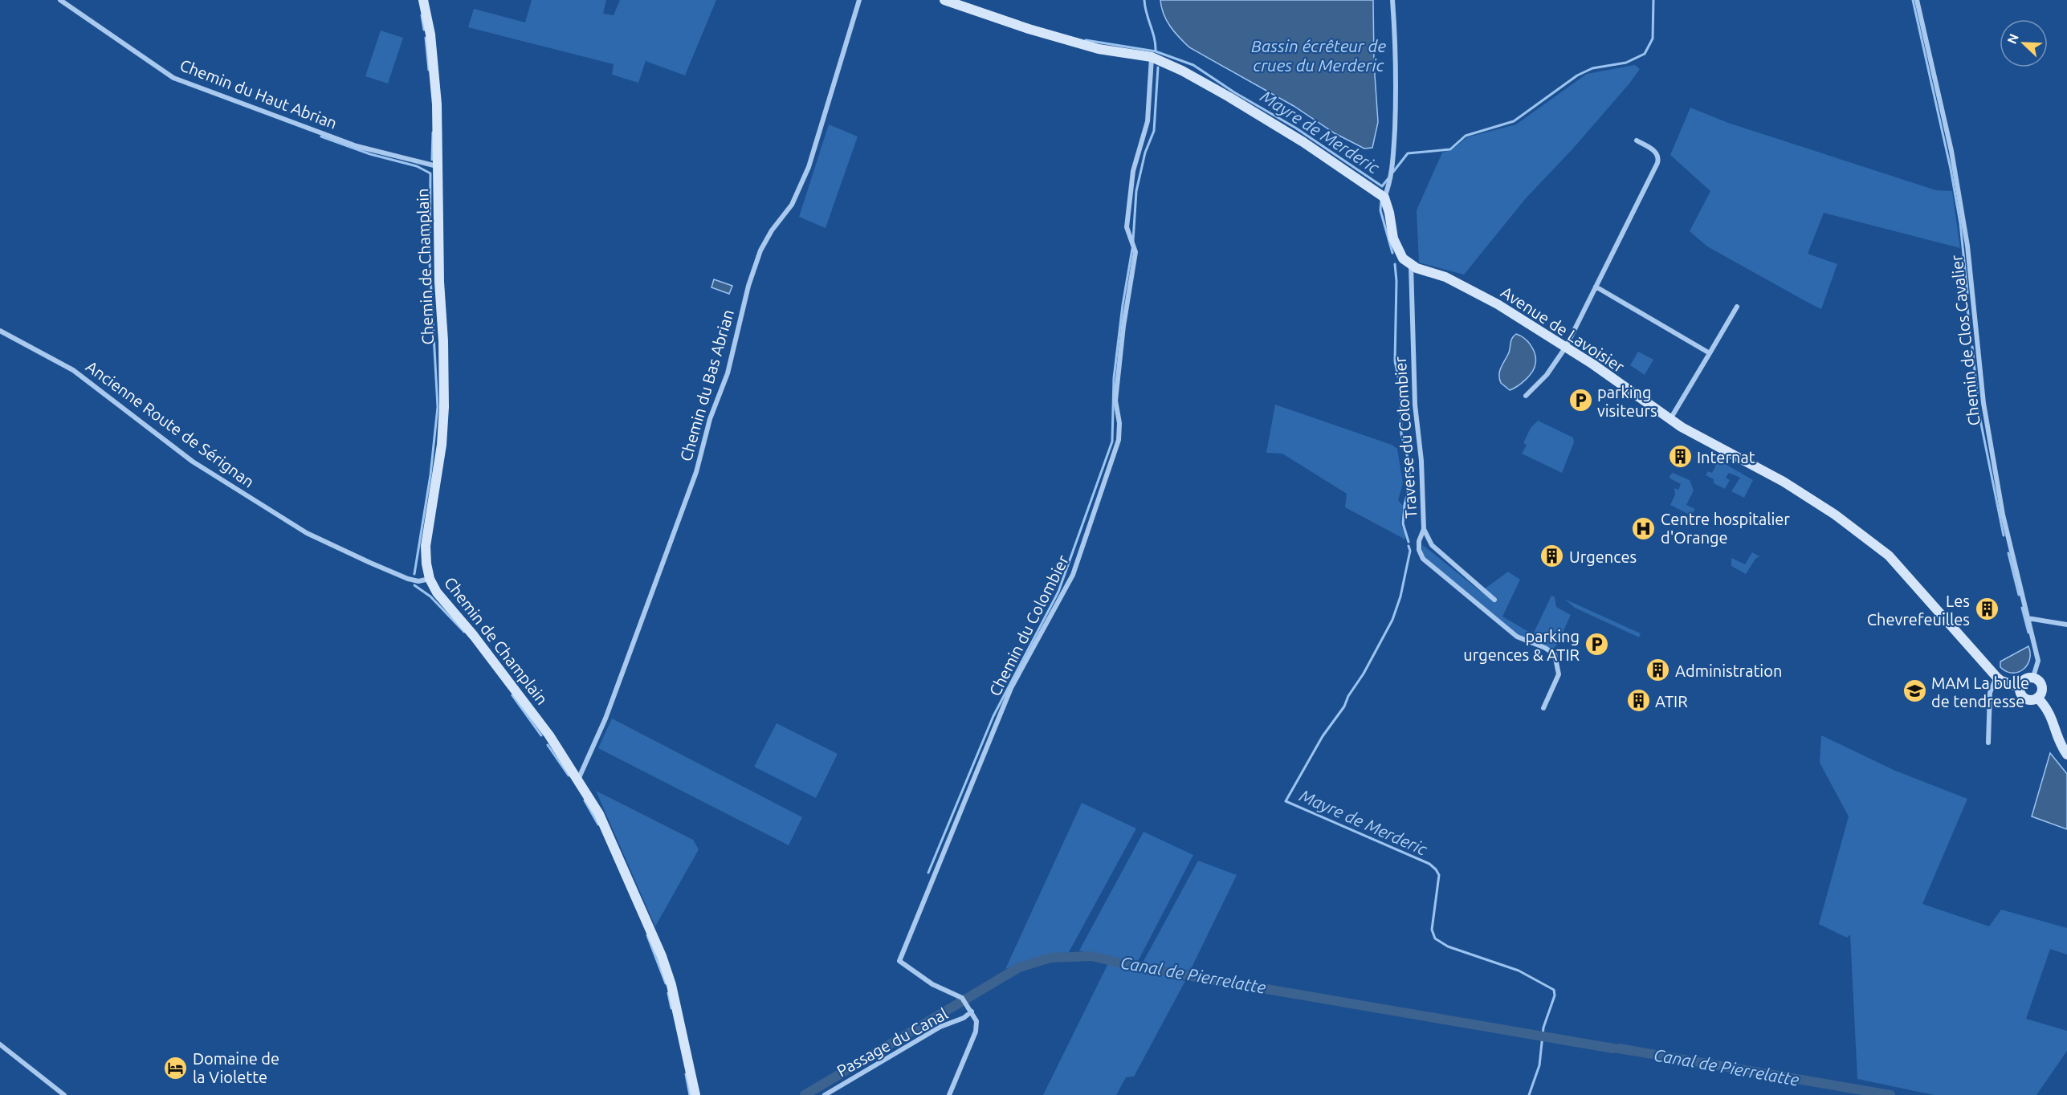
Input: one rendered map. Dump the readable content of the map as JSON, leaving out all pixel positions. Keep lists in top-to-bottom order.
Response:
{
  "streets": {
    "street": [
      "Chemin du Haut Abrian",
      "Chemin de Champlain",
      "Avenue de Lavoisier",
      "Chemin de Clos Cavalier",
      "Chemin du Bas Abrian",
      "Ancienne Route de Sérignan",
      "Traverse du Colombier",
      "Chemin du Colombier",
      "Passage du Canal"
    ]
  },
  "crossings": [
    ["Chemin du Haut Abrian", "Chemin de Champlain"],
    ["Chemin de Champlain", "Chemin du Bas Abrian"],
    ["Chemin de Champlain", "Ancienne Route de Sérignan"],
    ["Avenue de Lavoisier", "Chemin de Clos Cavalier"],
    ["Avenue de Lavoisier", "Traverse du Colombier"],
    ["Chemin du Colombier", "Passage du Canal"]
  ],
  "water": ["Bassin écrêteur de crues du Merderic", "Mayre de Merderic", "Canal de Pierrelatte"],
  "places": {
    "parking": ["parking visiteurs", "parking urgences & ATIR"],
    "building": [
      "Internat",
      "Urgences",
      "Les Chevrefeuilles",
      "Administration",
      "ATIR"
    ],
    "hospital": ["Centre hospitalier d'Orange"],
    "school or university": ["MAM La bulle de tendresse"],
    "hotel": ["Domaine de la Violette"]
  },
  "north": "top left"
}
